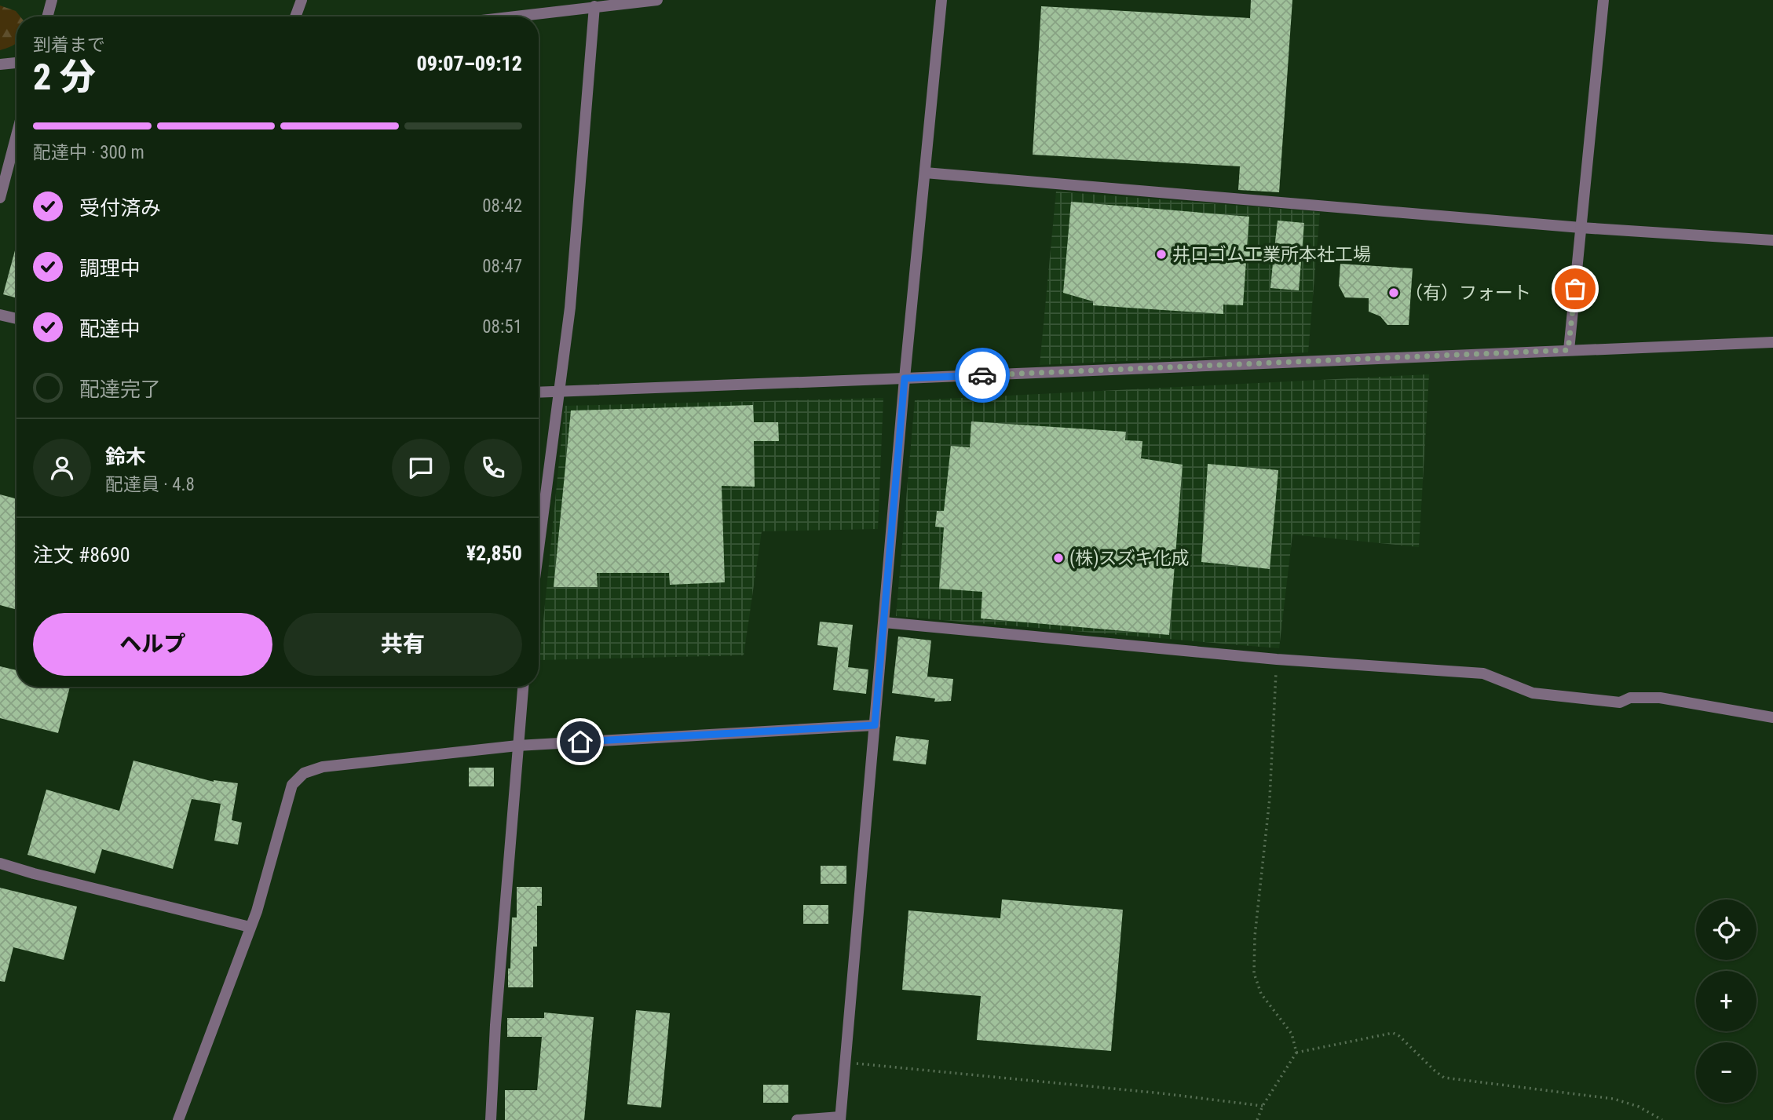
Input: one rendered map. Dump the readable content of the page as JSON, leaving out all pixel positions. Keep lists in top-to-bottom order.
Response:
{
  "places": ["井口ゴム工業所本社工場", "（有）フォート", "(株)スズキ化成"],
  "page": {
    "heading": ["2 分", "到着まで", "09:07–09:12"],
    "panel": [
      "鈴木",
      "配達員 · 4.8",
      "注文 #8690",
      "¥2,850"
    ],
    "bar": "配達中 · 300 m",
    "list": [
      ["受付済み", "08:42"],
      ["調理中", "08:47"],
      ["配達中", "08:51"],
      "配達完了"
    ],
    "buttons": ["ヘルプ", "共有"],
    "map_buttons": ["+", "−"]
  }
}
